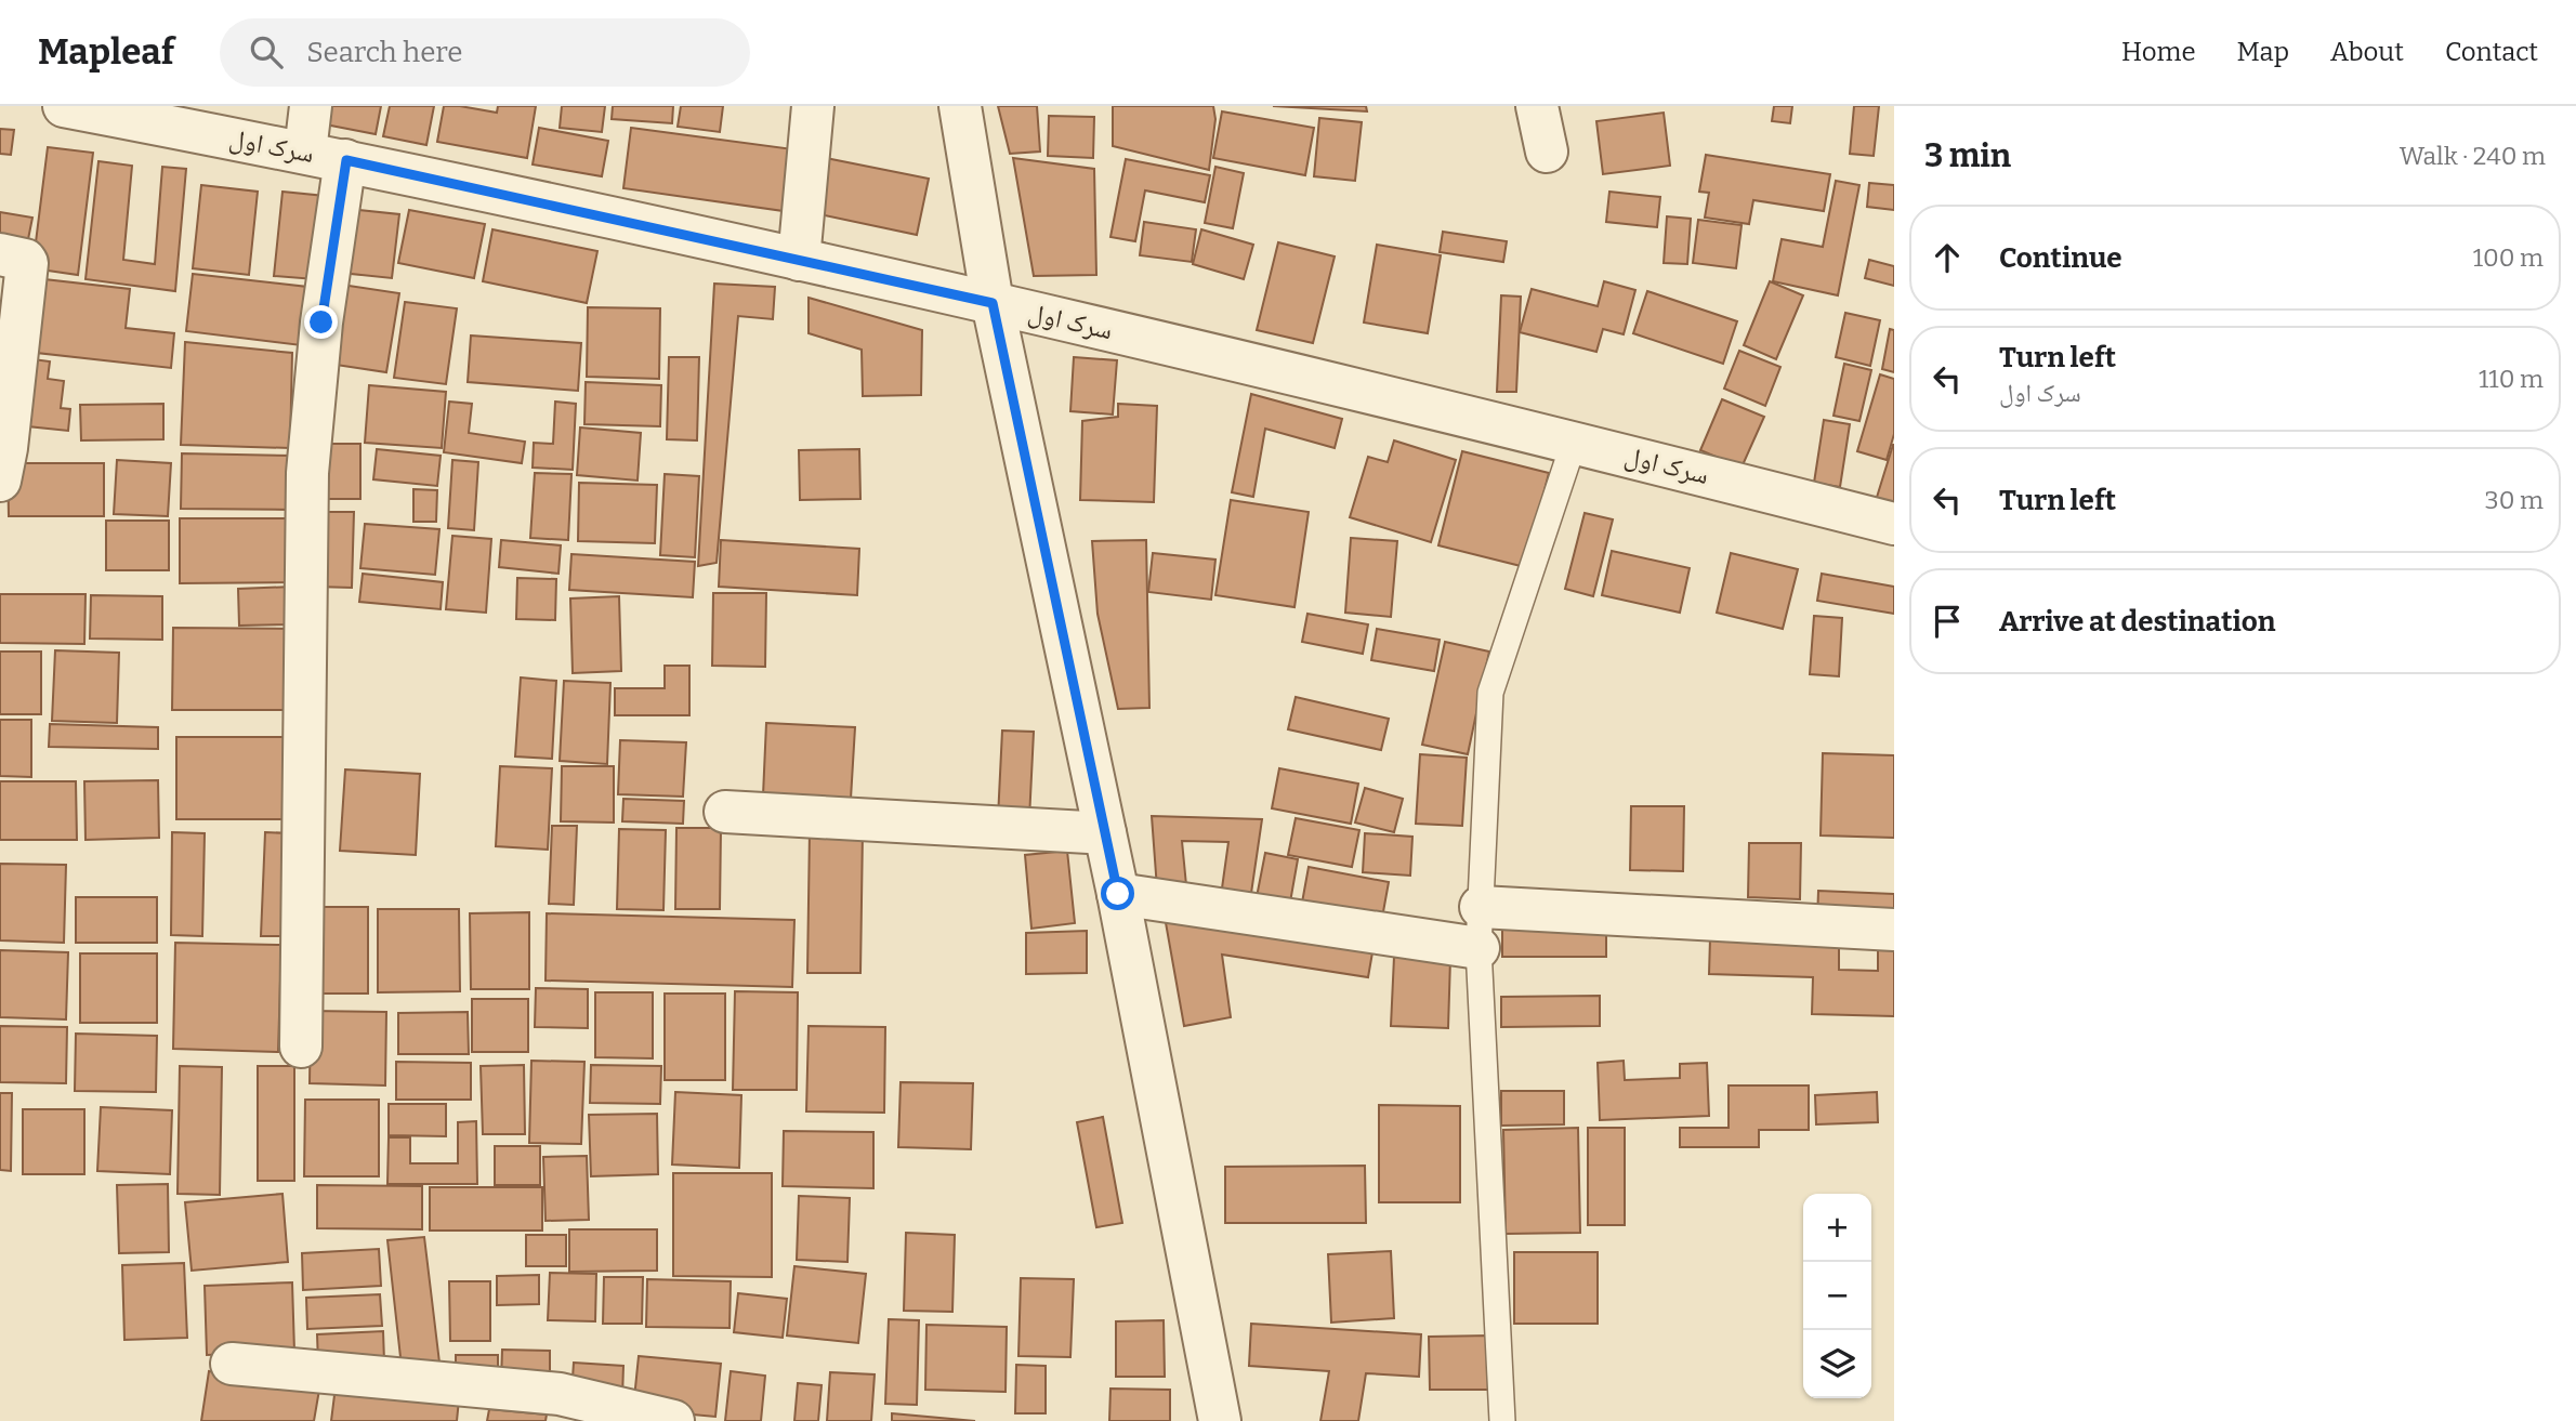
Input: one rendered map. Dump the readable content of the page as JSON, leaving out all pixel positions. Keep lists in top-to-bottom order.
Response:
{
  "streets": {
    "street": ["سرک اول"]
  },
  "page": {
    "header": "Mapleaf",
    "search": "Search here",
    "nav": [
      "Home",
      "Map",
      "About",
      "Contact"
    ],
    "heading": ["3 min", "Walk · 240 m"],
    "list": [
      ["Continue", "100 m"],
      ["Turn left", "سرک اول", "110 m"],
      ["Turn left", "30 m"],
      "Arrive at destination"
    ],
    "map_buttons": ["+", "−"]
  }
}
